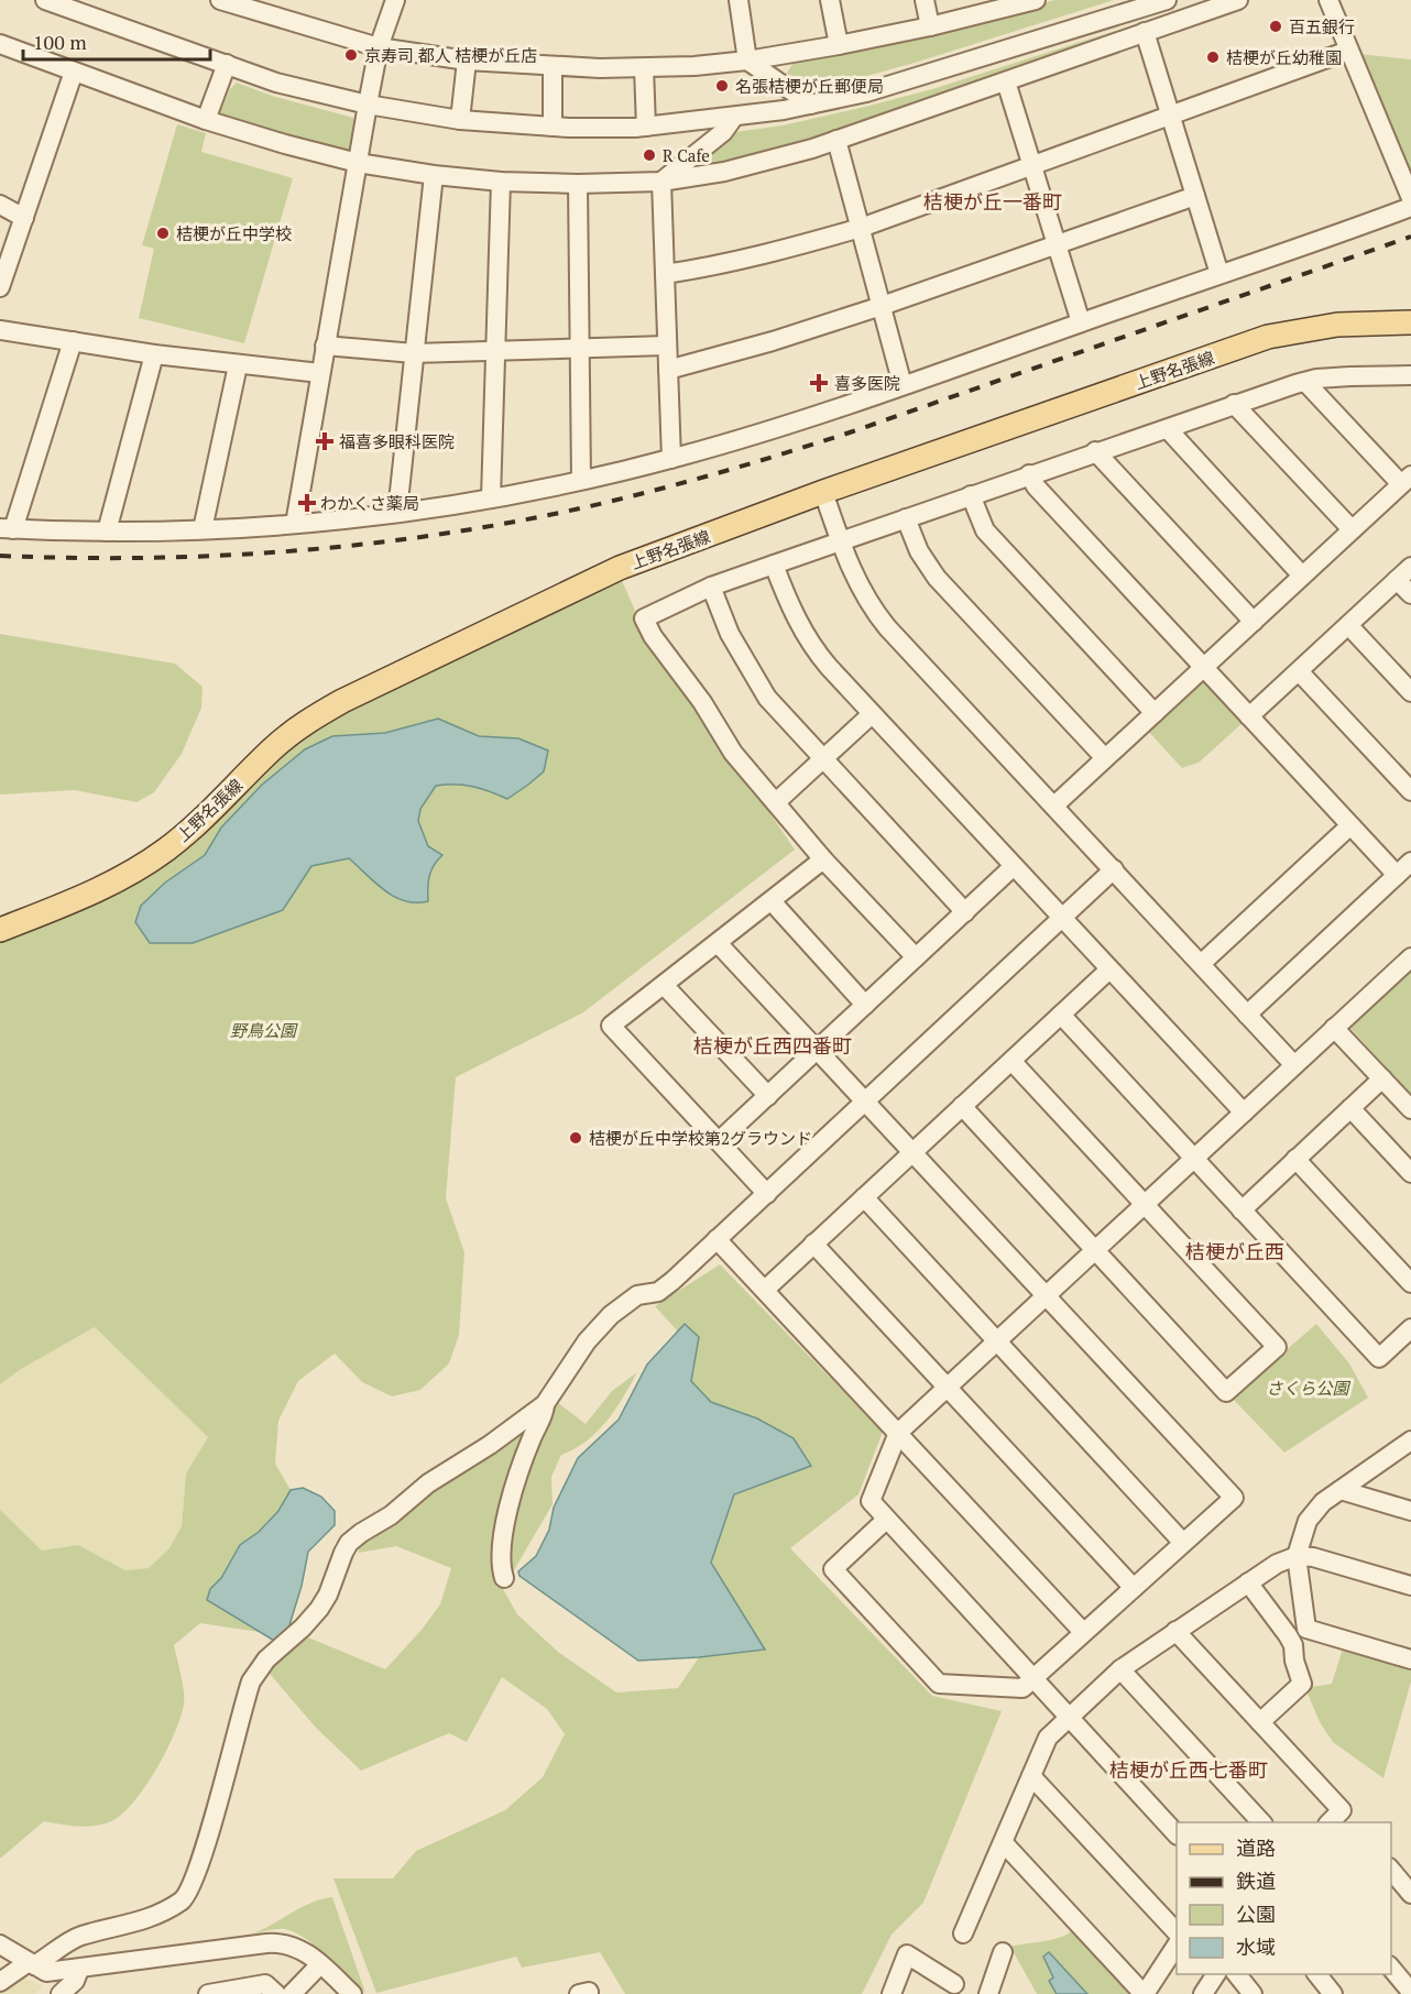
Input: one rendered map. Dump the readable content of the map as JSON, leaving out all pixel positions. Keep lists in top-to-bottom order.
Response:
{
  "streets": {
    "main road": ["上野名張線"]
  },
  "districts": [
    "桔梗が丘一番町",
    "桔梗が丘西四番町",
    "桔梗が丘西",
    "桔梗が丘西七番町"
  ],
  "parks": ["野鳥公園", "さくら公園"],
  "places": {
    "other": [
      "百五銀行",
      "京寿司 都人 桔梗が丘店",
      "桔梗が丘幼稚園",
      "名張桔梗が丘郵便局",
      "R Cafe",
      "桔梗が丘中学校",
      "桔梗が丘中学校第2グラウンド"
    ],
    "health": ["喜多医院", "福喜多眼科医院", "わかくさ薬局"]
  },
  "legend": [
    "道路",
    "鉄道",
    "公園",
    "水域"
  ],
  "scale_bar": "100 m"
}
